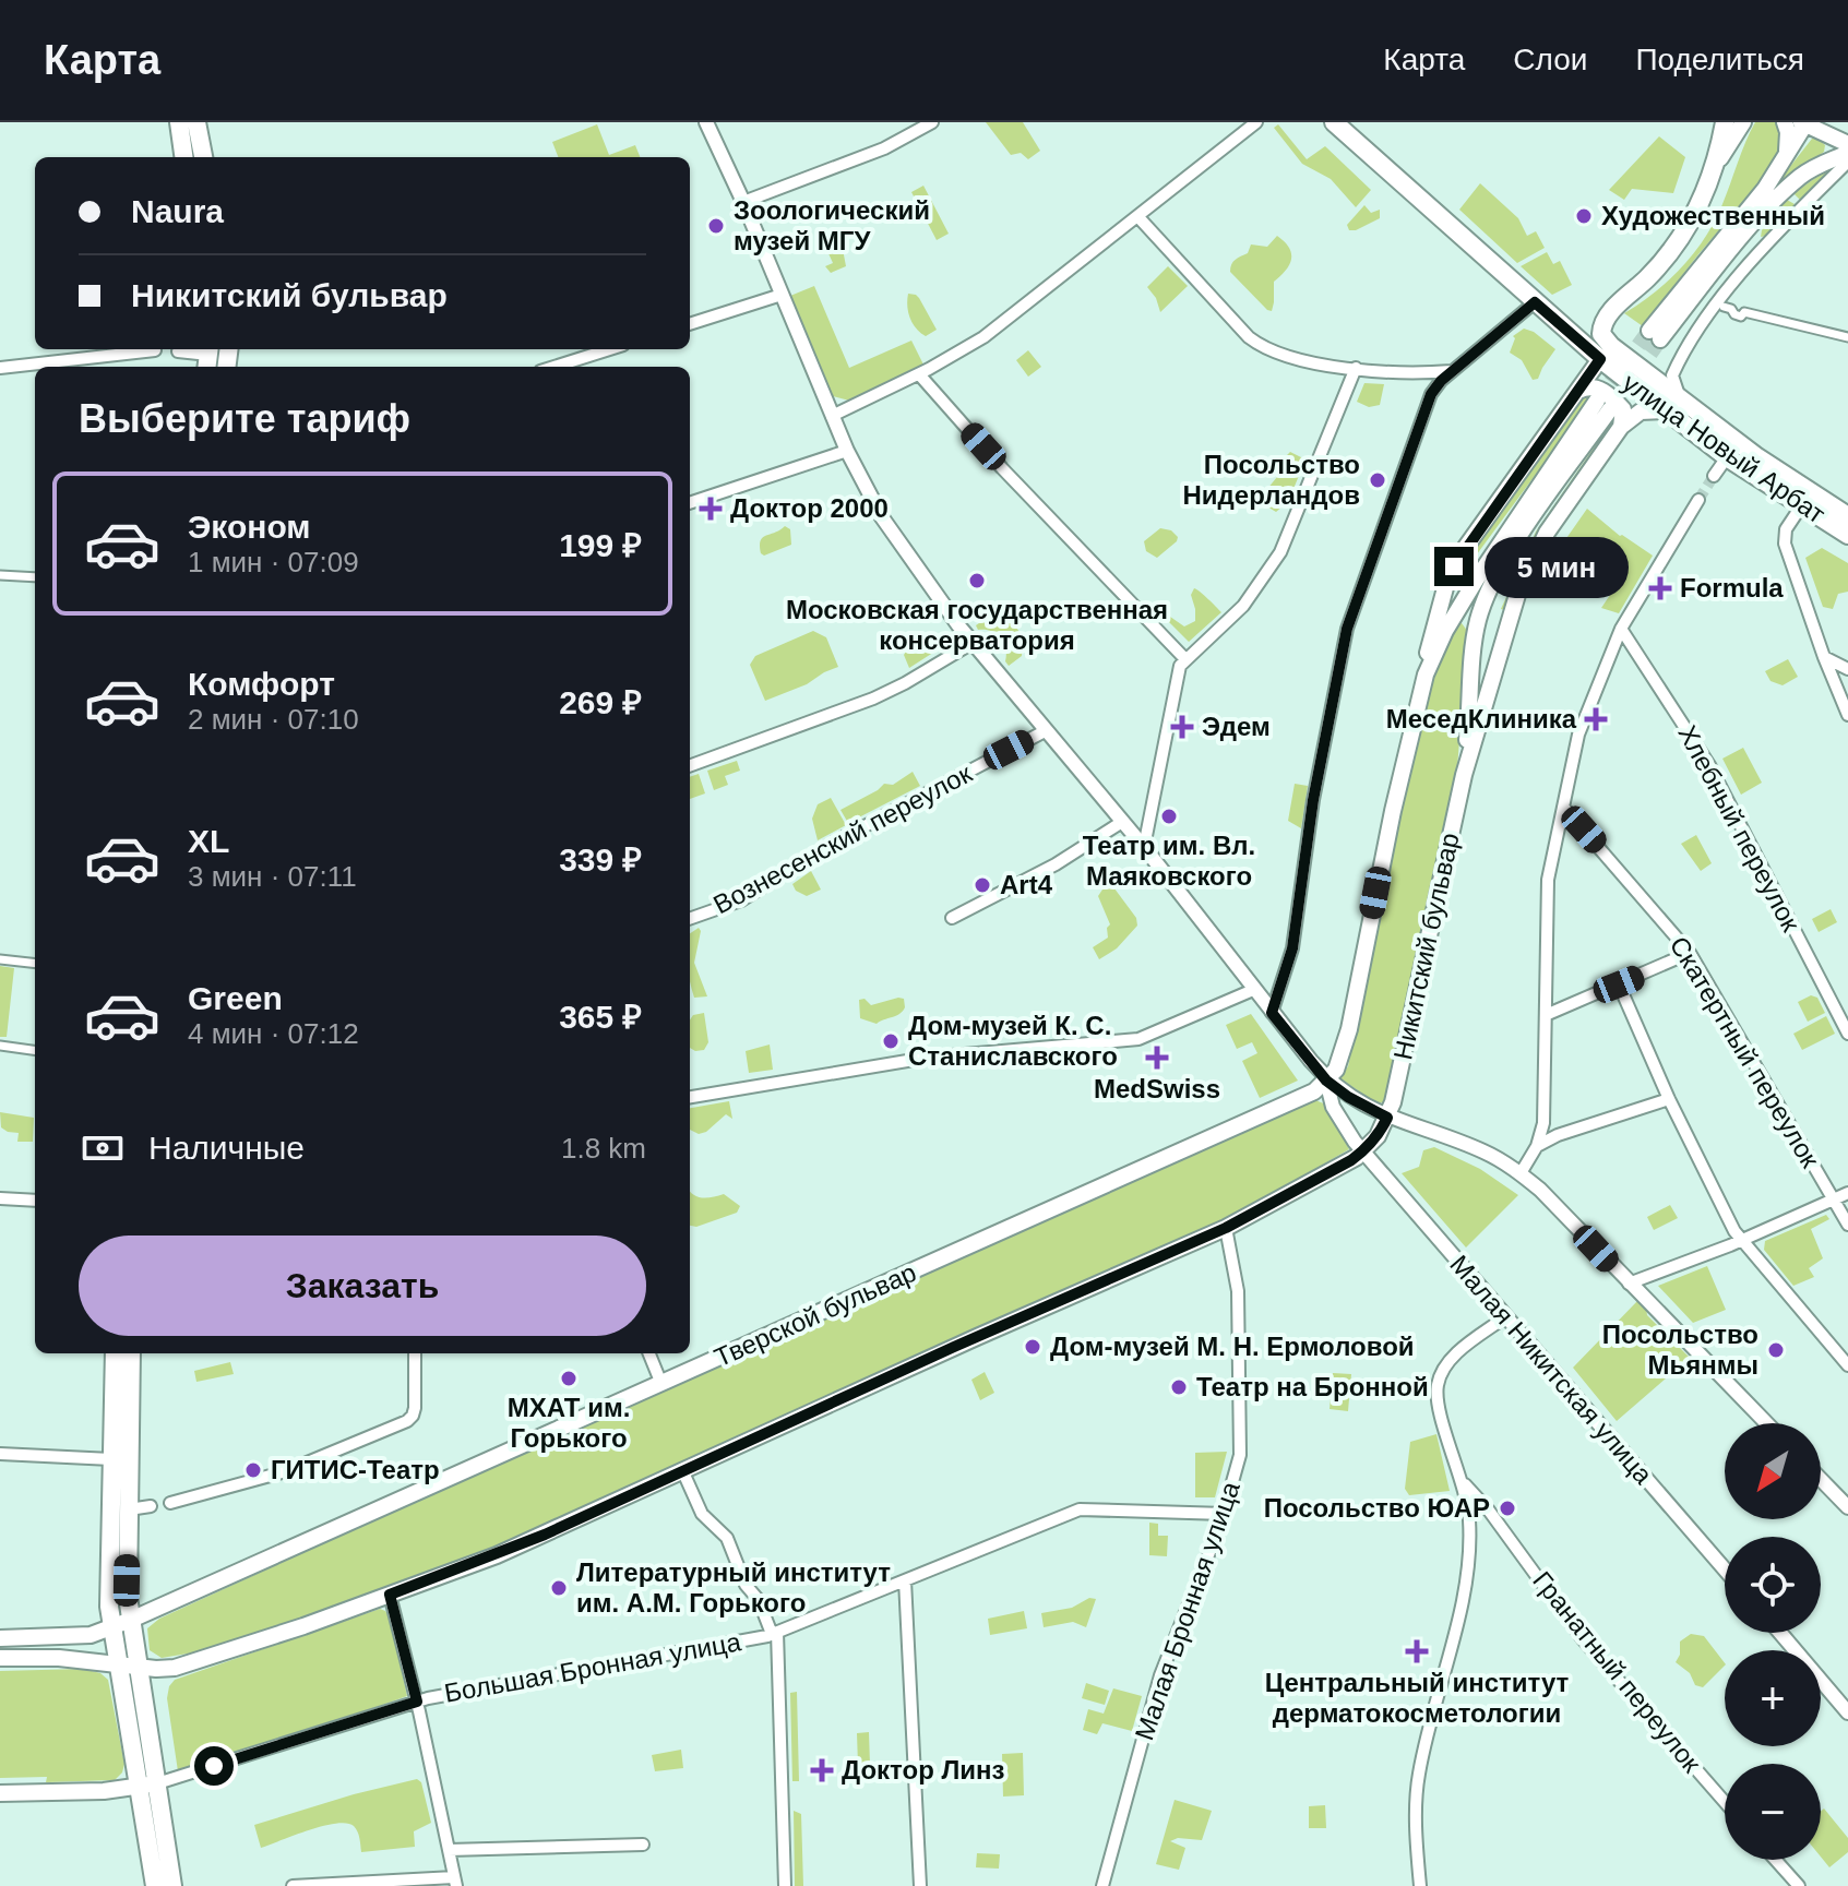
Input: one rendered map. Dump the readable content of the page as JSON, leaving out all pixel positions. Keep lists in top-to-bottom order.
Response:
{
  "streets": {
    "main road": ["улица Новый Арбат", "Никитский бульвар", "Тверской бульвар"],
    "street": [
      "Хлебный переулок",
      "Вознесенский переулок",
      "Скатертный переулок",
      "Малая Никитская улица",
      "Малая Бронная улица",
      "Большая Бронная улица",
      "Гранатный переулок"
    ]
  },
  "crossings": [
    ["улица Новый Арбат", "Никитский бульвар"],
    ["Никитский бульвар", "Тверской бульвар"],
    ["Никитский бульвар", "Малая Никитская улица"],
    ["Малая Бронная улица", "Большая Бронная улица"]
  ],
  "places": {
    "other": [
      "Художественный",
      "Зоологический музей МГУ",
      "Посольство Нидерландов",
      "Московская государственная консерватория",
      "Театр им. Вл. Маяковского",
      "Art4",
      "Дом-музей К. С. Станиславского",
      "Дом-музей М. Н. Ермоловой",
      "Посольство Мьянмы",
      "МХАТ им. Горького",
      "Театр на Бронной",
      "ГИТИС-Театр",
      "Посольство ЮАР",
      "Литературный институт им. А.М. Горького"
    ],
    "health": [
      "Доктор 2000",
      "Formula",
      "МеседКлиника",
      "Эдем",
      "MedSwiss",
      "Центральный институт дерматокосметологии",
      "Доктор Линз"
    ]
  },
  "north": "bottom left",
  "page": {
    "header": "Карта",
    "nav": ["Карта", "Слои", "Поделиться"],
    "banner": ["Naura", "Никитский бульвар"],
    "heading": "Выберите тариф",
    "list": [
      {
        "name": "Эконом",
        "note": "1 мин · 07:09",
        "value": "199 ₽"
      },
      {
        "name": "Комфорт",
        "note": "2 мин · 07:10",
        "value": "269 ₽"
      },
      {
        "name": "XL",
        "note": "3 мин · 07:11",
        "value": "339 ₽"
      },
      {
        "name": "Green",
        "note": "4 мин · 07:12",
        "value": "365 ₽"
      }
    ],
    "bubble": "5 мин",
    "pay": ["Наличные", "1.8 km"],
    "buttons": "Заказать",
    "map_buttons": ["+", "−"]
  }
}
